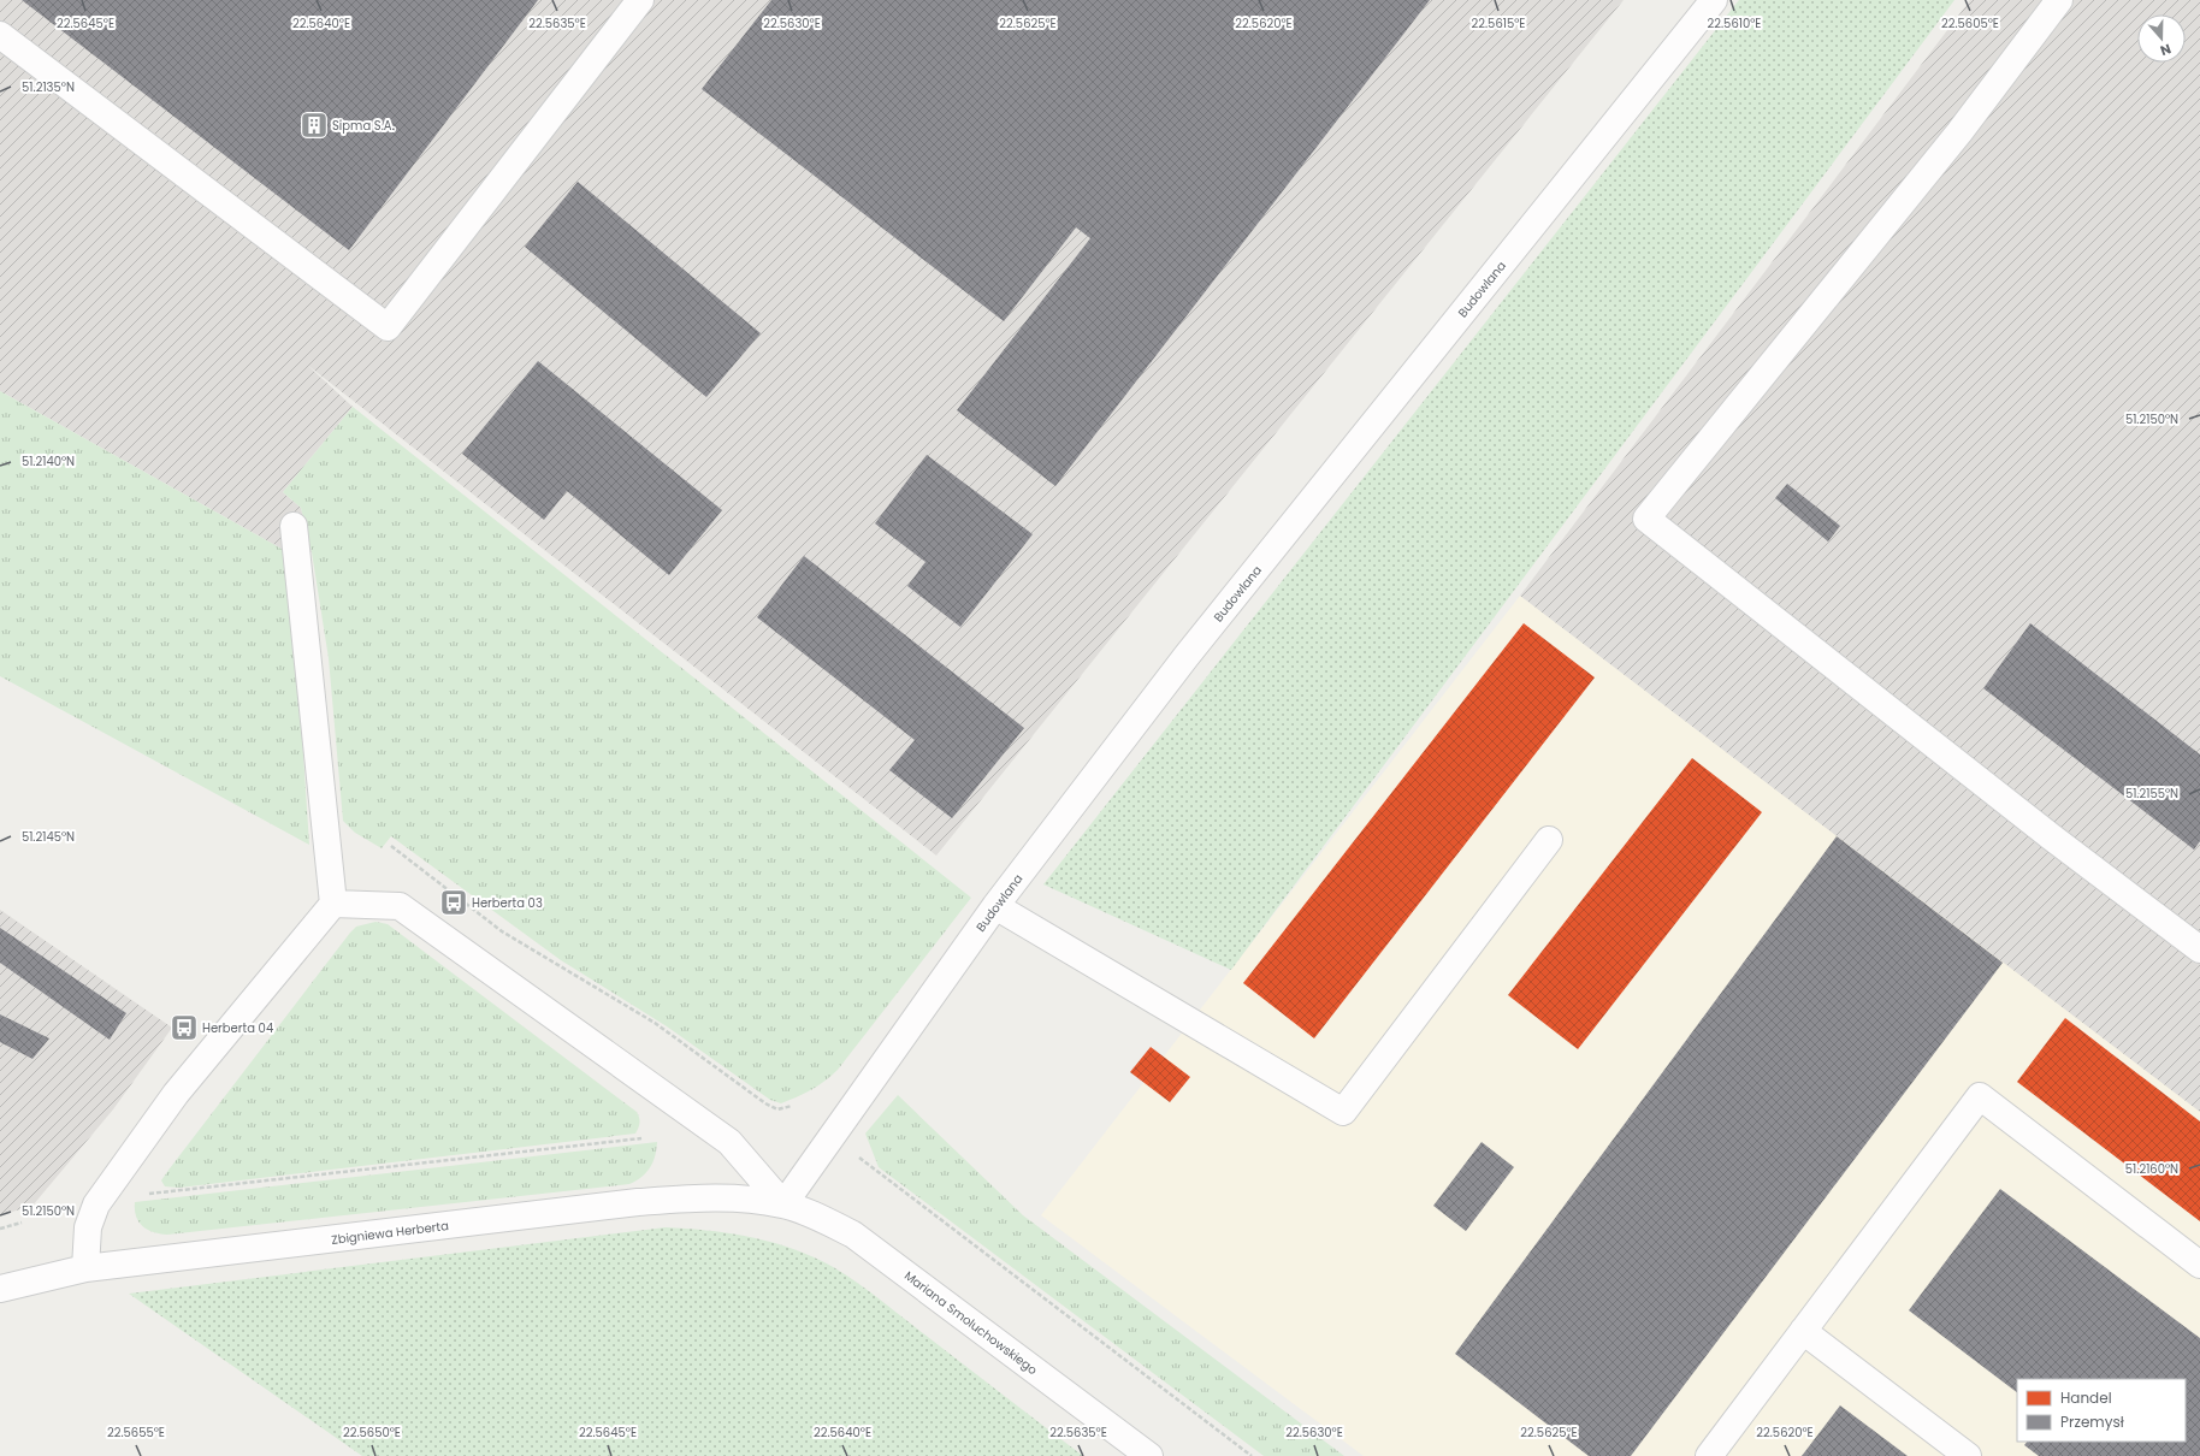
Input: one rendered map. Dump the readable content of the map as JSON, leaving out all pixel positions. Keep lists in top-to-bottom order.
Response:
{
  "streets": {
    "street": ["Budowlana", "Zbigniewa Herberta", "Mariana Smoluchowskiego"]
  },
  "crossings": [
    ["Budowlana", "Zbigniewa Herberta"],
    ["Budowlana", "Mariana Smoluchowskiego"],
    ["Zbigniewa Herberta", "Mariana Smoluchowskiego"]
  ],
  "places": {
    "building": ["Sipma S.A."],
    "bus stop": ["Herberta 03", "Herberta 04"]
  },
  "legend": ["Handel", "Przemysł"],
  "north": "bottom",
  "coordinates": [
    "22.5645°E",
    "22.5640°E",
    "22.5635°E",
    "22.5630°E",
    "22.5625°E",
    "22.5620°E",
    "22.5615°E",
    "22.5610°E",
    "22.5605°E",
    "51.2135°N",
    "51.2150°N",
    "51.2140°N",
    "51.2155°N",
    "51.2145°N",
    "51.2160°N",
    "22.5655°E",
    "22.5650°E"
  ]
}
